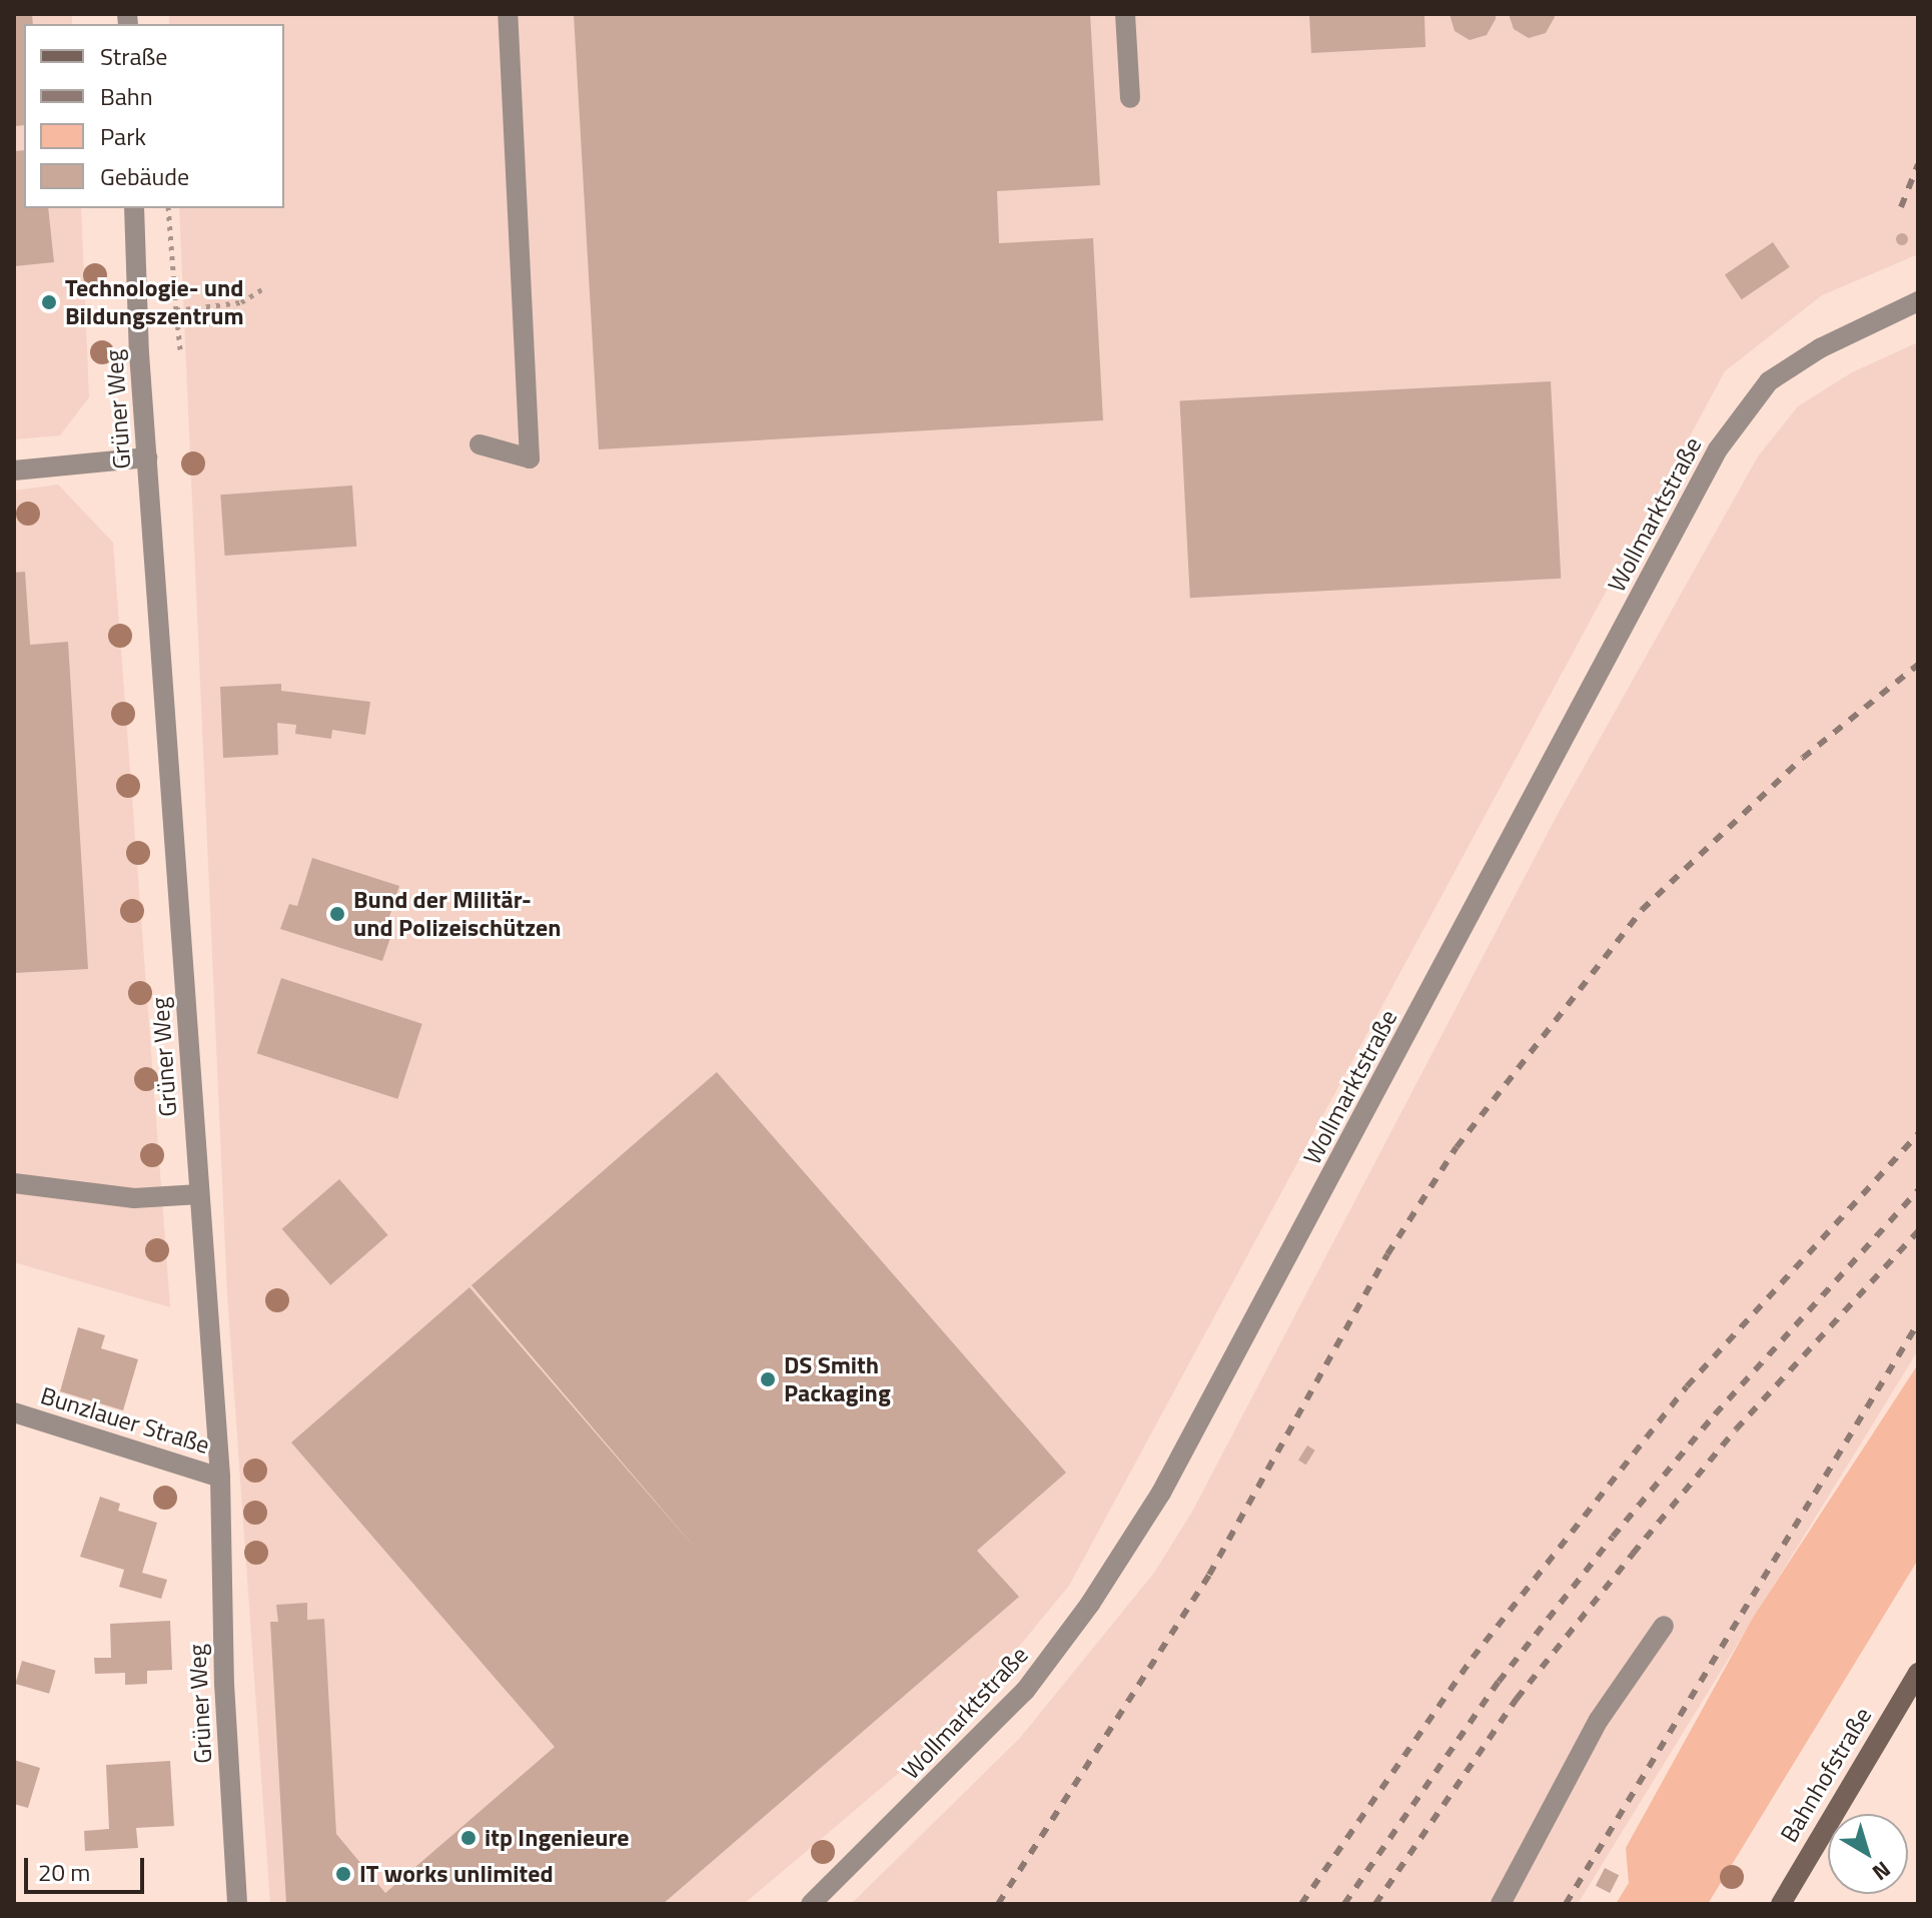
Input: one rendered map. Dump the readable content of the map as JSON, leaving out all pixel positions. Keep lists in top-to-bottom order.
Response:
{
  "streets": {
    "main road": ["Bahnhofstraße"],
    "street": ["Grüner Weg", "Wollmarktstraße", "Bunzlauer Straße"]
  },
  "crossings": [
    ["Grüner Weg", "Bunzlauer Straße"]
  ],
  "places": [
    "Technologie- und Bildungszentrum",
    "Bund der Militär- und Polizeischützen",
    "DS Smith Packaging",
    "itp Ingenieure",
    "IT works unlimited"
  ],
  "legend": [
    "Straße",
    "Bahn",
    "Park",
    "Gebäude"
  ],
  "scale_bar": "20 m",
  "north": "bottom right"
}
